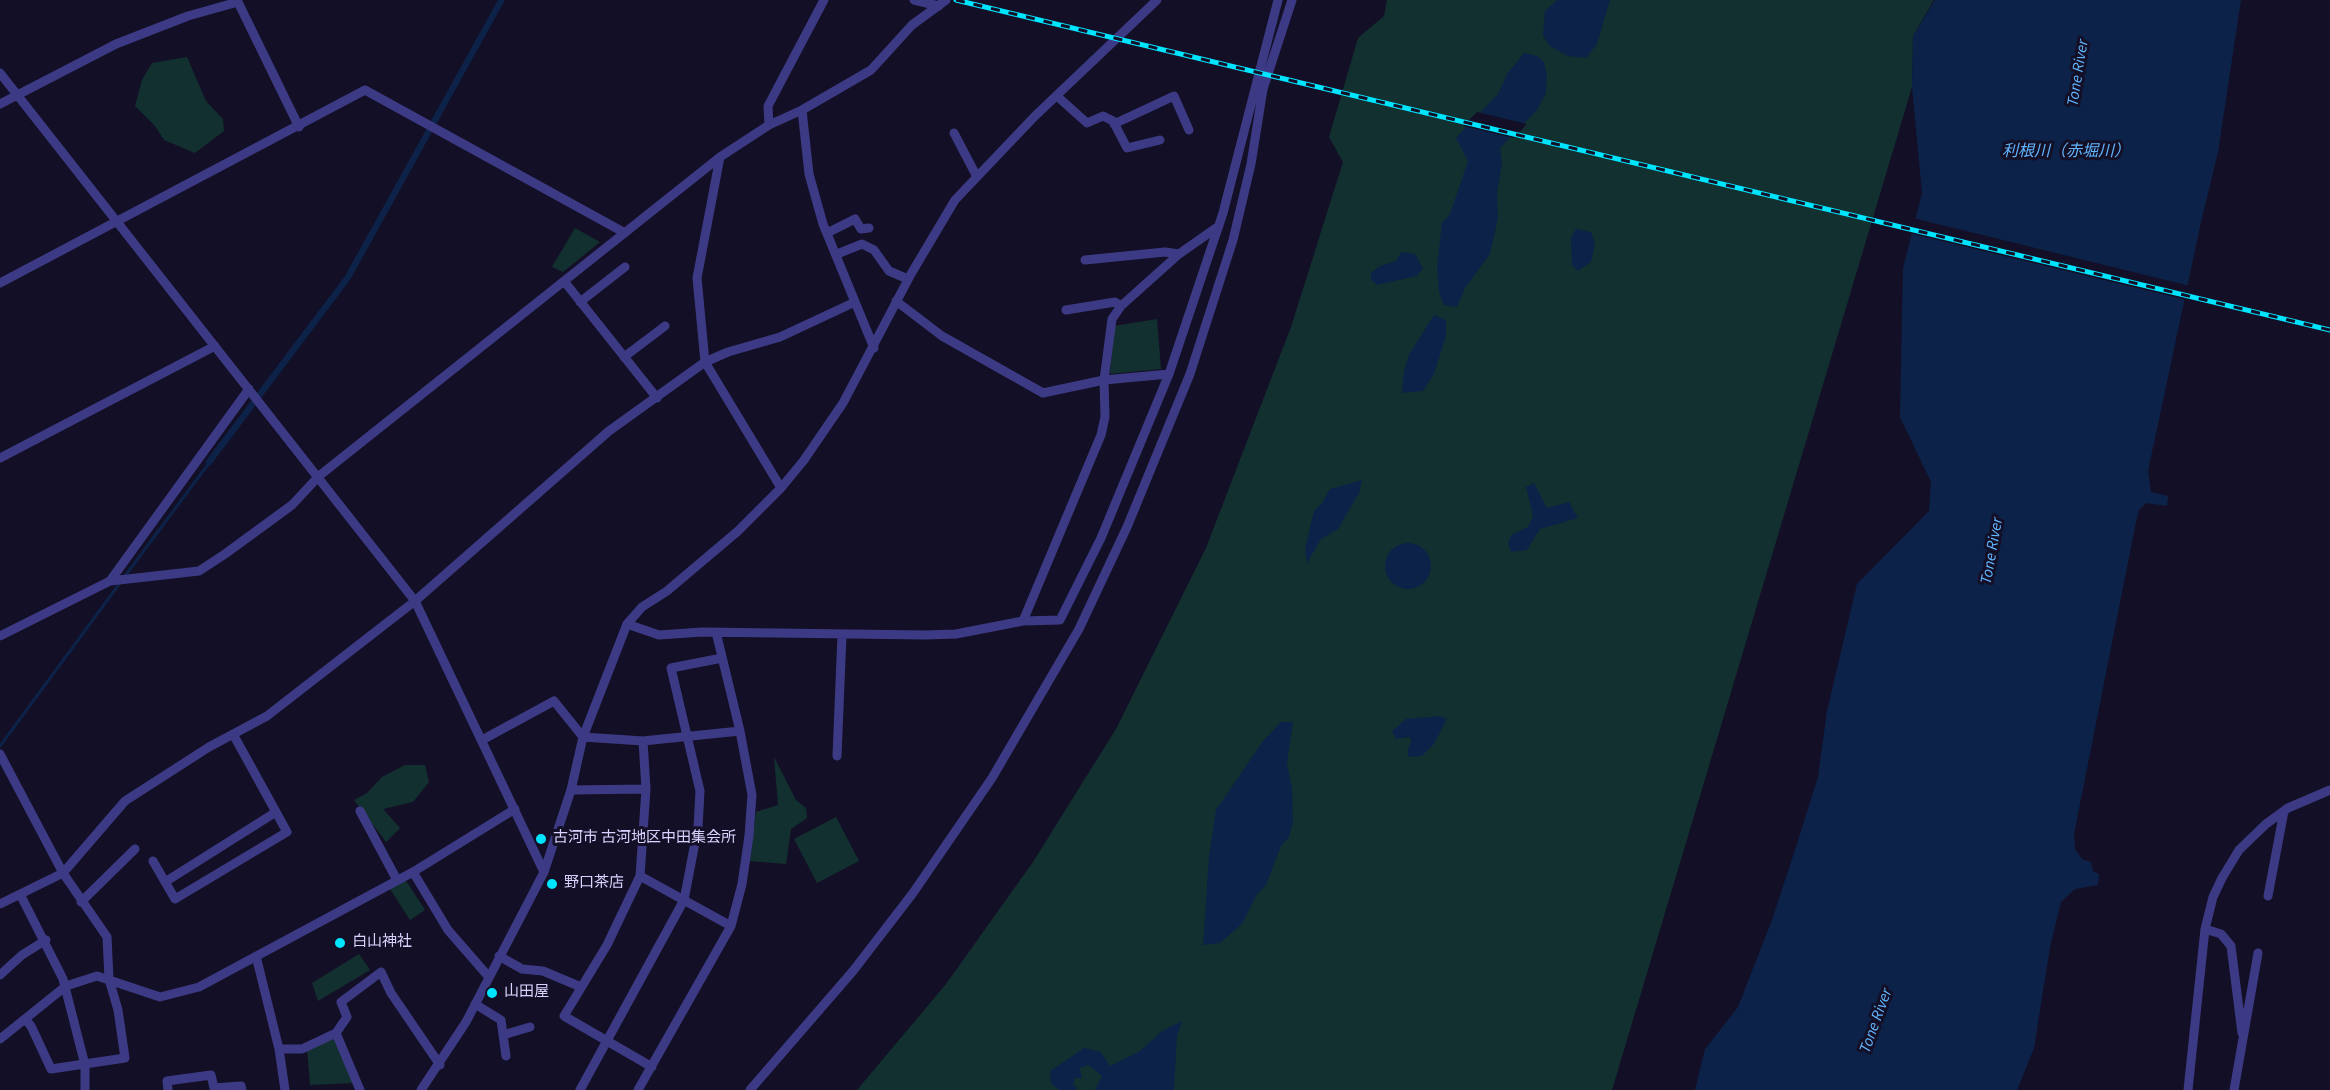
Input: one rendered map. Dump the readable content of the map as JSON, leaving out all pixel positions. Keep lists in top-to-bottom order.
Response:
{
  "water": ["Tone River", "利根川（赤堀川）"],
  "places": [
    "古河市 古河地区中田集会所",
    "野口茶店",
    "白山神社",
    "山田屋"
  ]
}
